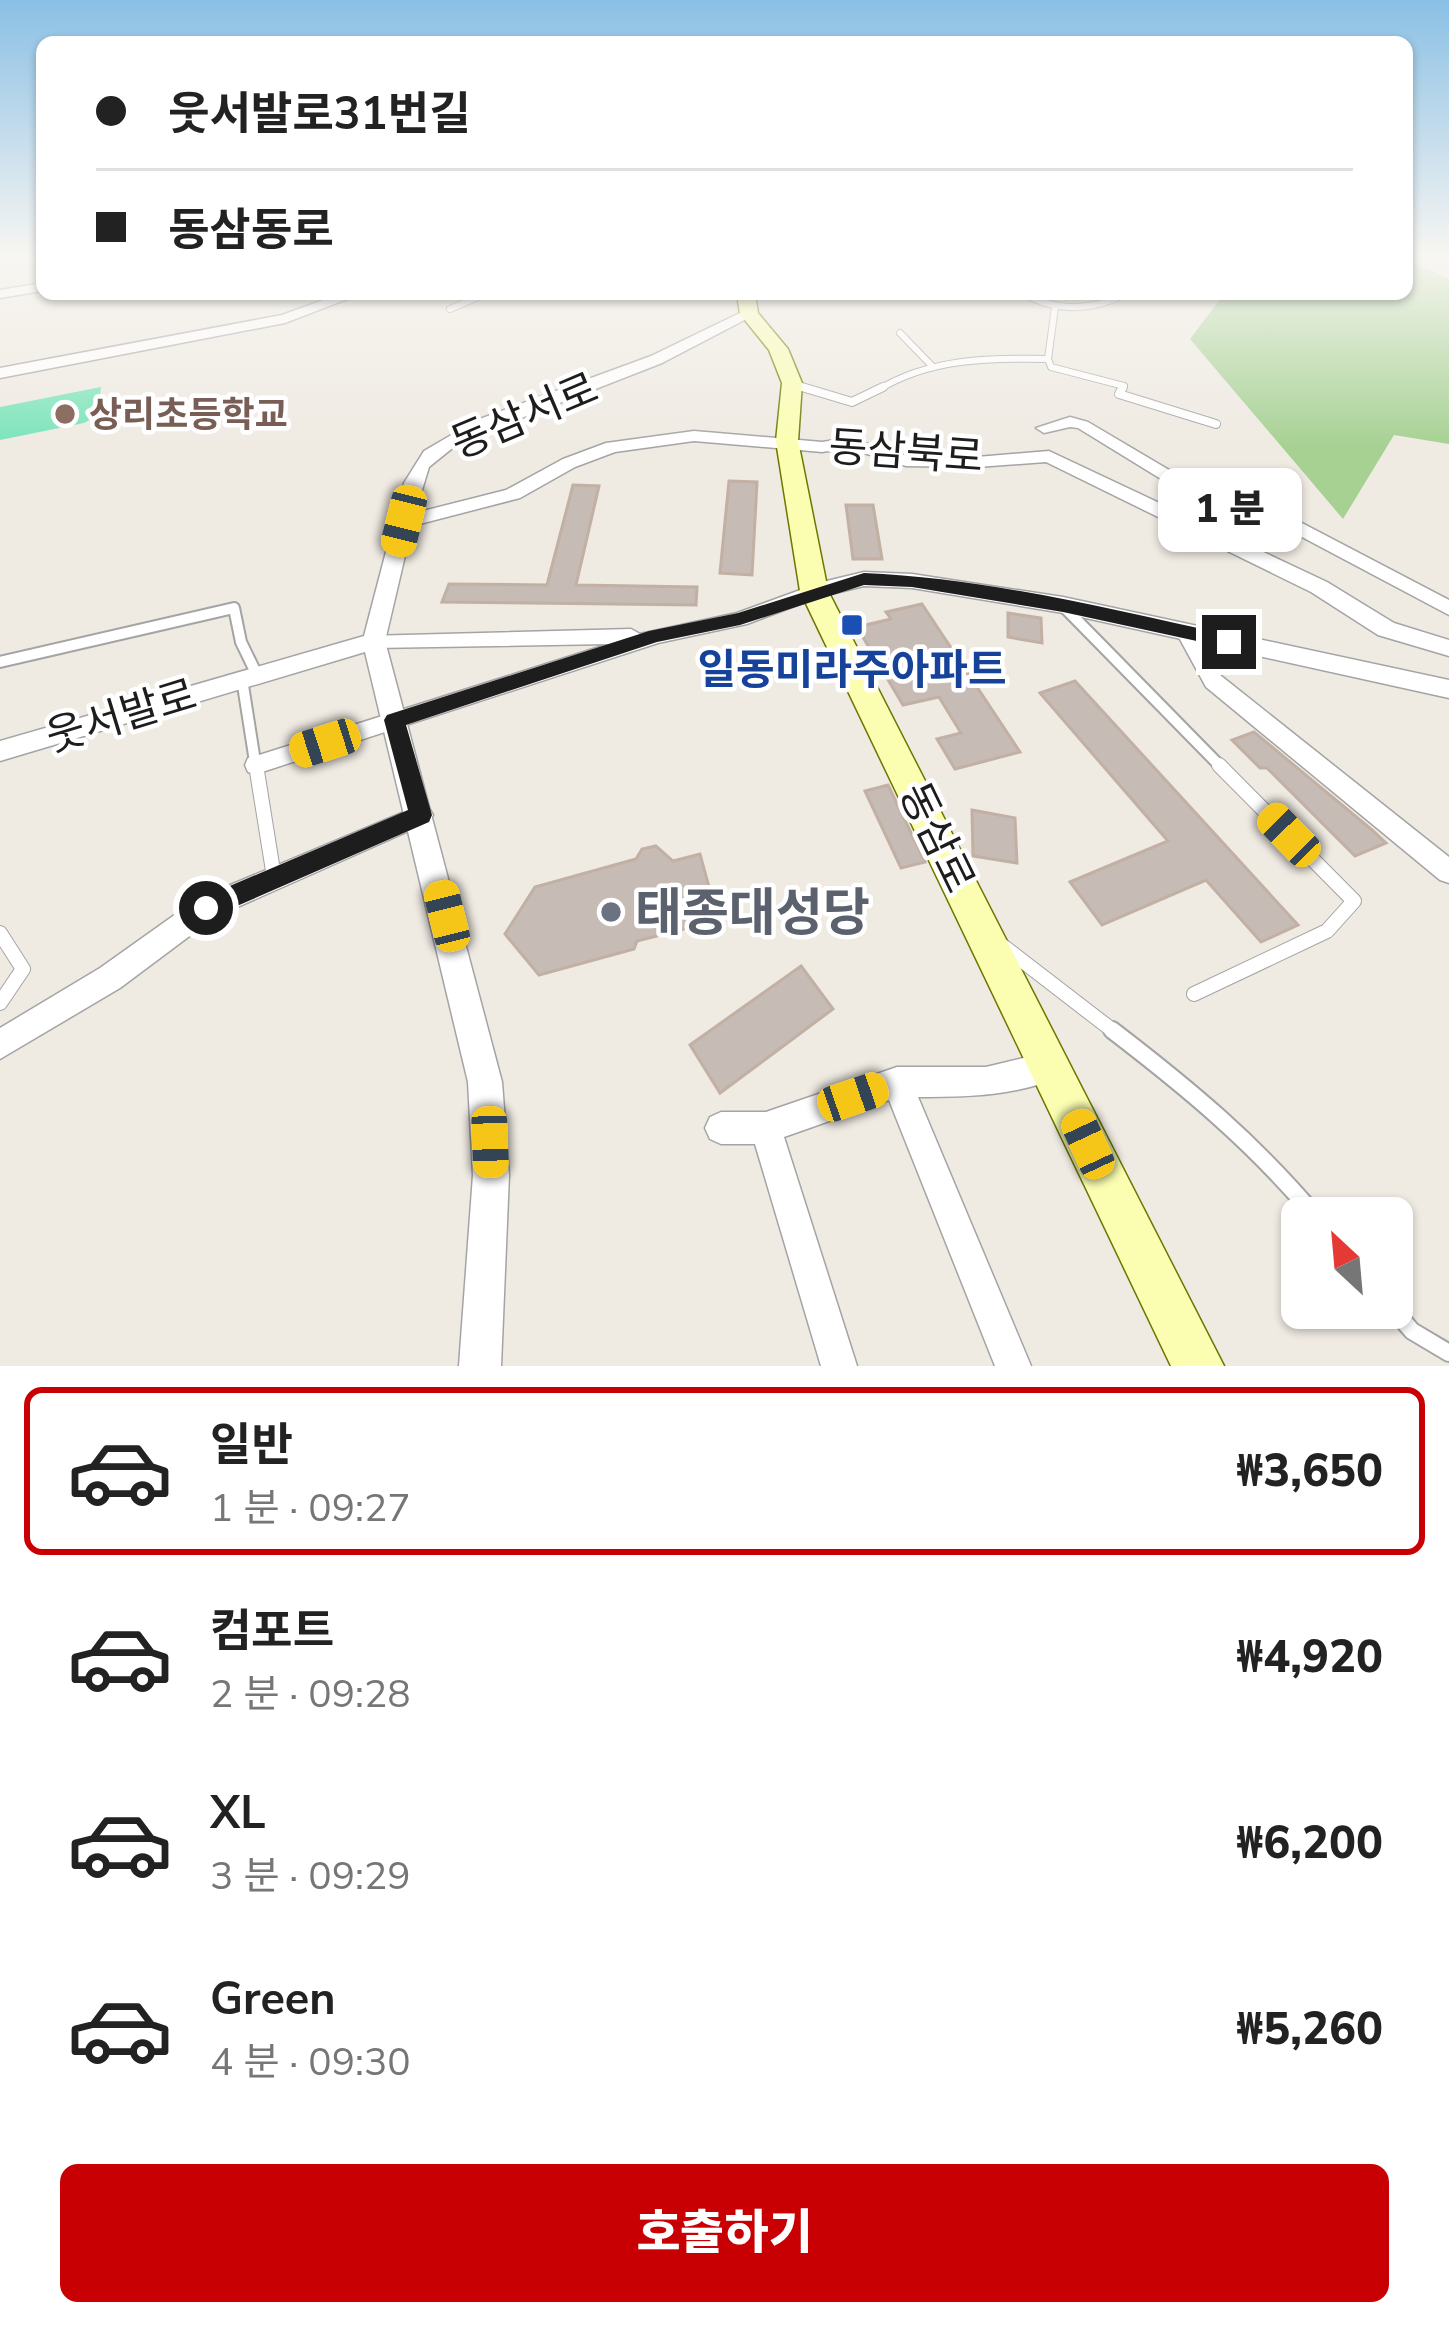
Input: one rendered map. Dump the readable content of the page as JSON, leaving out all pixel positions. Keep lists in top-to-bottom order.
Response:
{
  "streets": {
    "main road": ["동삼로"],
    "street": ["동삼서로", "동삼북로", "웃서발로"]
  },
  "crossings": [
    ["동삼서로", "동삼북로"],
    ["동삼서로", "웃서발로"],
    ["동삼북로", "동삼로"]
  ],
  "places": {
    "other": ["상리초등학교", "태종대성당"],
    "transit": ["일동미라주아파트"]
  },
  "north": "top left",
  "page": {
    "banner": ["웃서발로31번길", "동삼동로"],
    "bubble": "1 분",
    "list": [
      {
        "name": "일반",
        "note": "1 분 · 09:27",
        "value": "₩3,650"
      },
      {
        "name": "컴포트",
        "note": "2 분 · 09:28",
        "value": "₩4,920"
      },
      {
        "name": "XL",
        "note": "3 분 · 09:29",
        "value": "₩6,200"
      },
      {
        "name": "Green",
        "note": "4 분 · 09:30",
        "value": "₩5,260"
      }
    ],
    "buttons": "호출하기"
  }
}
